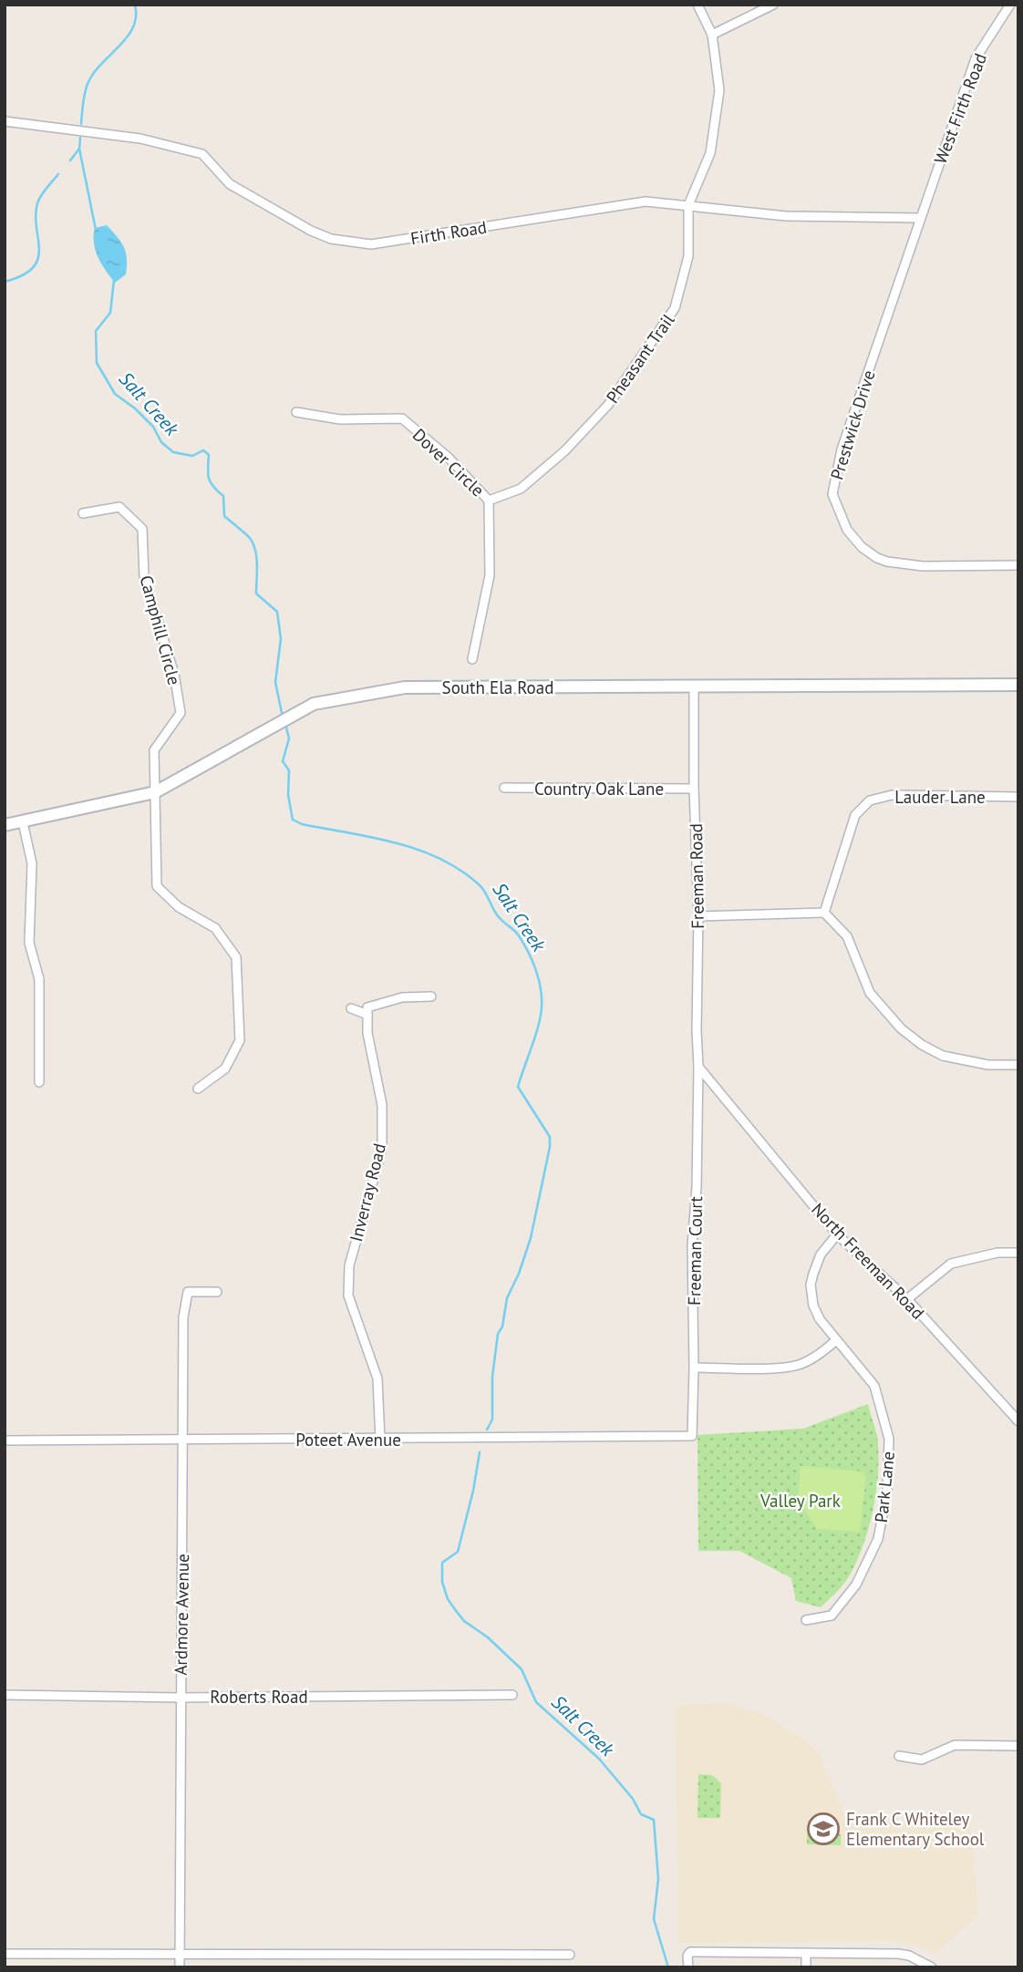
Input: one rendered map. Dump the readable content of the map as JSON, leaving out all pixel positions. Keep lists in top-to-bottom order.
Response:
{
  "streets": {
    "main road": ["South Ela Road"],
    "street": [
      "West Firth Road",
      "Firth Road",
      "Pheasant Trail",
      "Prestwick Drive",
      "Dover Circle",
      "Camphill Circle",
      "Country Oak Lane",
      "Lauder Lane",
      "Freeman Road",
      "Inverray Road",
      "Freeman Court",
      "North Freeman Road",
      "Poteet Avenue",
      "Park Lane",
      "Ardmore Avenue",
      "Roberts Road"
    ]
  },
  "crossings": [
    ["West Firth Road", "Firth Road"],
    ["West Firth Road", "Prestwick Drive"],
    ["Firth Road", "Pheasant Trail"],
    ["Firth Road", "Prestwick Drive"],
    ["Pheasant Trail", "Dover Circle"],
    ["Camphill Circle", "South Ela Road"],
    ["South Ela Road", "Freeman Road"],
    ["Country Oak Lane", "Freeman Road"],
    ["Freeman Road", "Freeman Court"],
    ["Freeman Road", "North Freeman Road"],
    ["Inverray Road", "Poteet Avenue"],
    ["Freeman Court", "North Freeman Road"],
    ["Freeman Court", "Poteet Avenue"],
    ["North Freeman Road", "Park Lane"],
    ["Poteet Avenue", "Ardmore Avenue"],
    ["Ardmore Avenue", "Roberts Road"]
  ],
  "water": ["Salt Creek"],
  "parks": ["Valley Park"],
  "places": {
    "school or university": ["Frank C Whiteley Elementary School"]
  }
}
